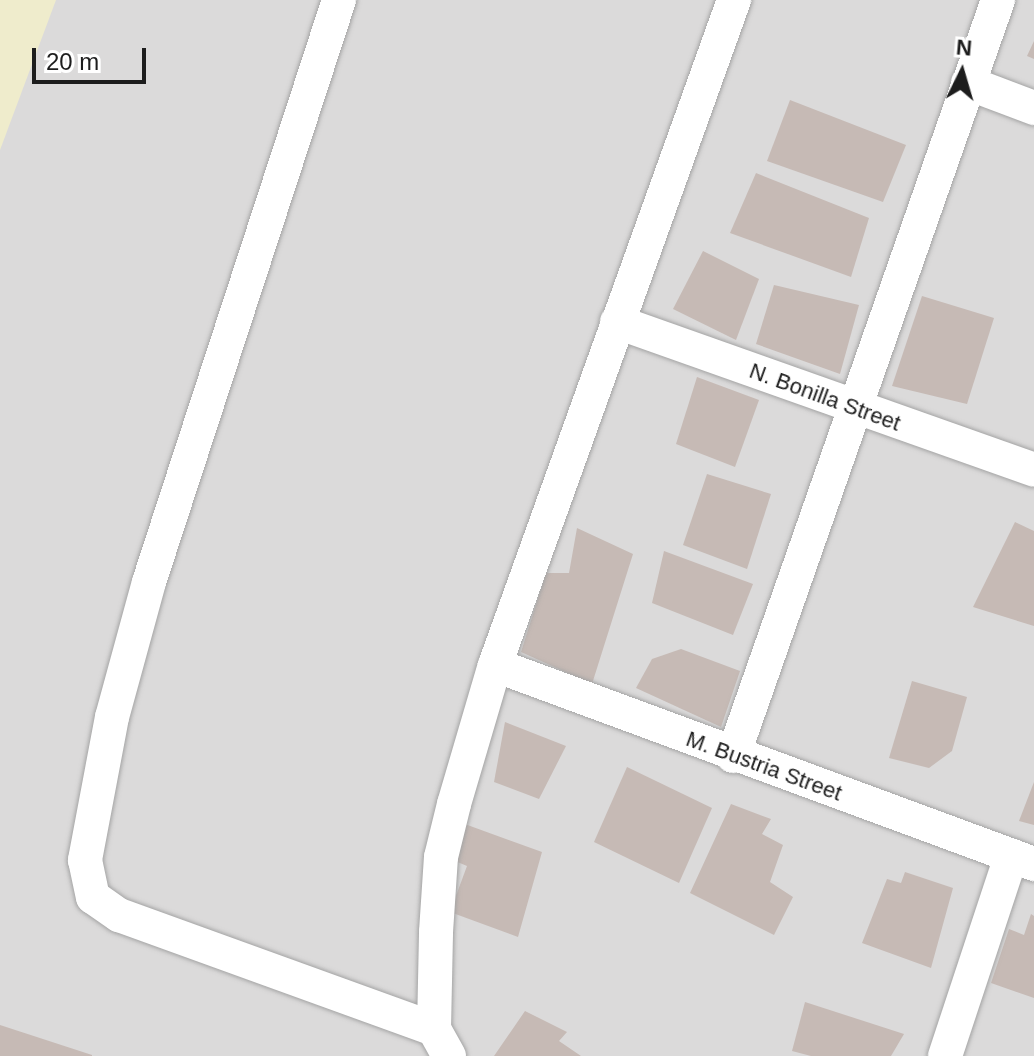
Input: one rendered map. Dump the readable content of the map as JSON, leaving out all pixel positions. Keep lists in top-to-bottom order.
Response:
{
  "streets": {
    "street": ["N. Bonilla Street", "M. Bustria Street"]
  },
  "scale_bar": "20 m",
  "north": "top"
}
